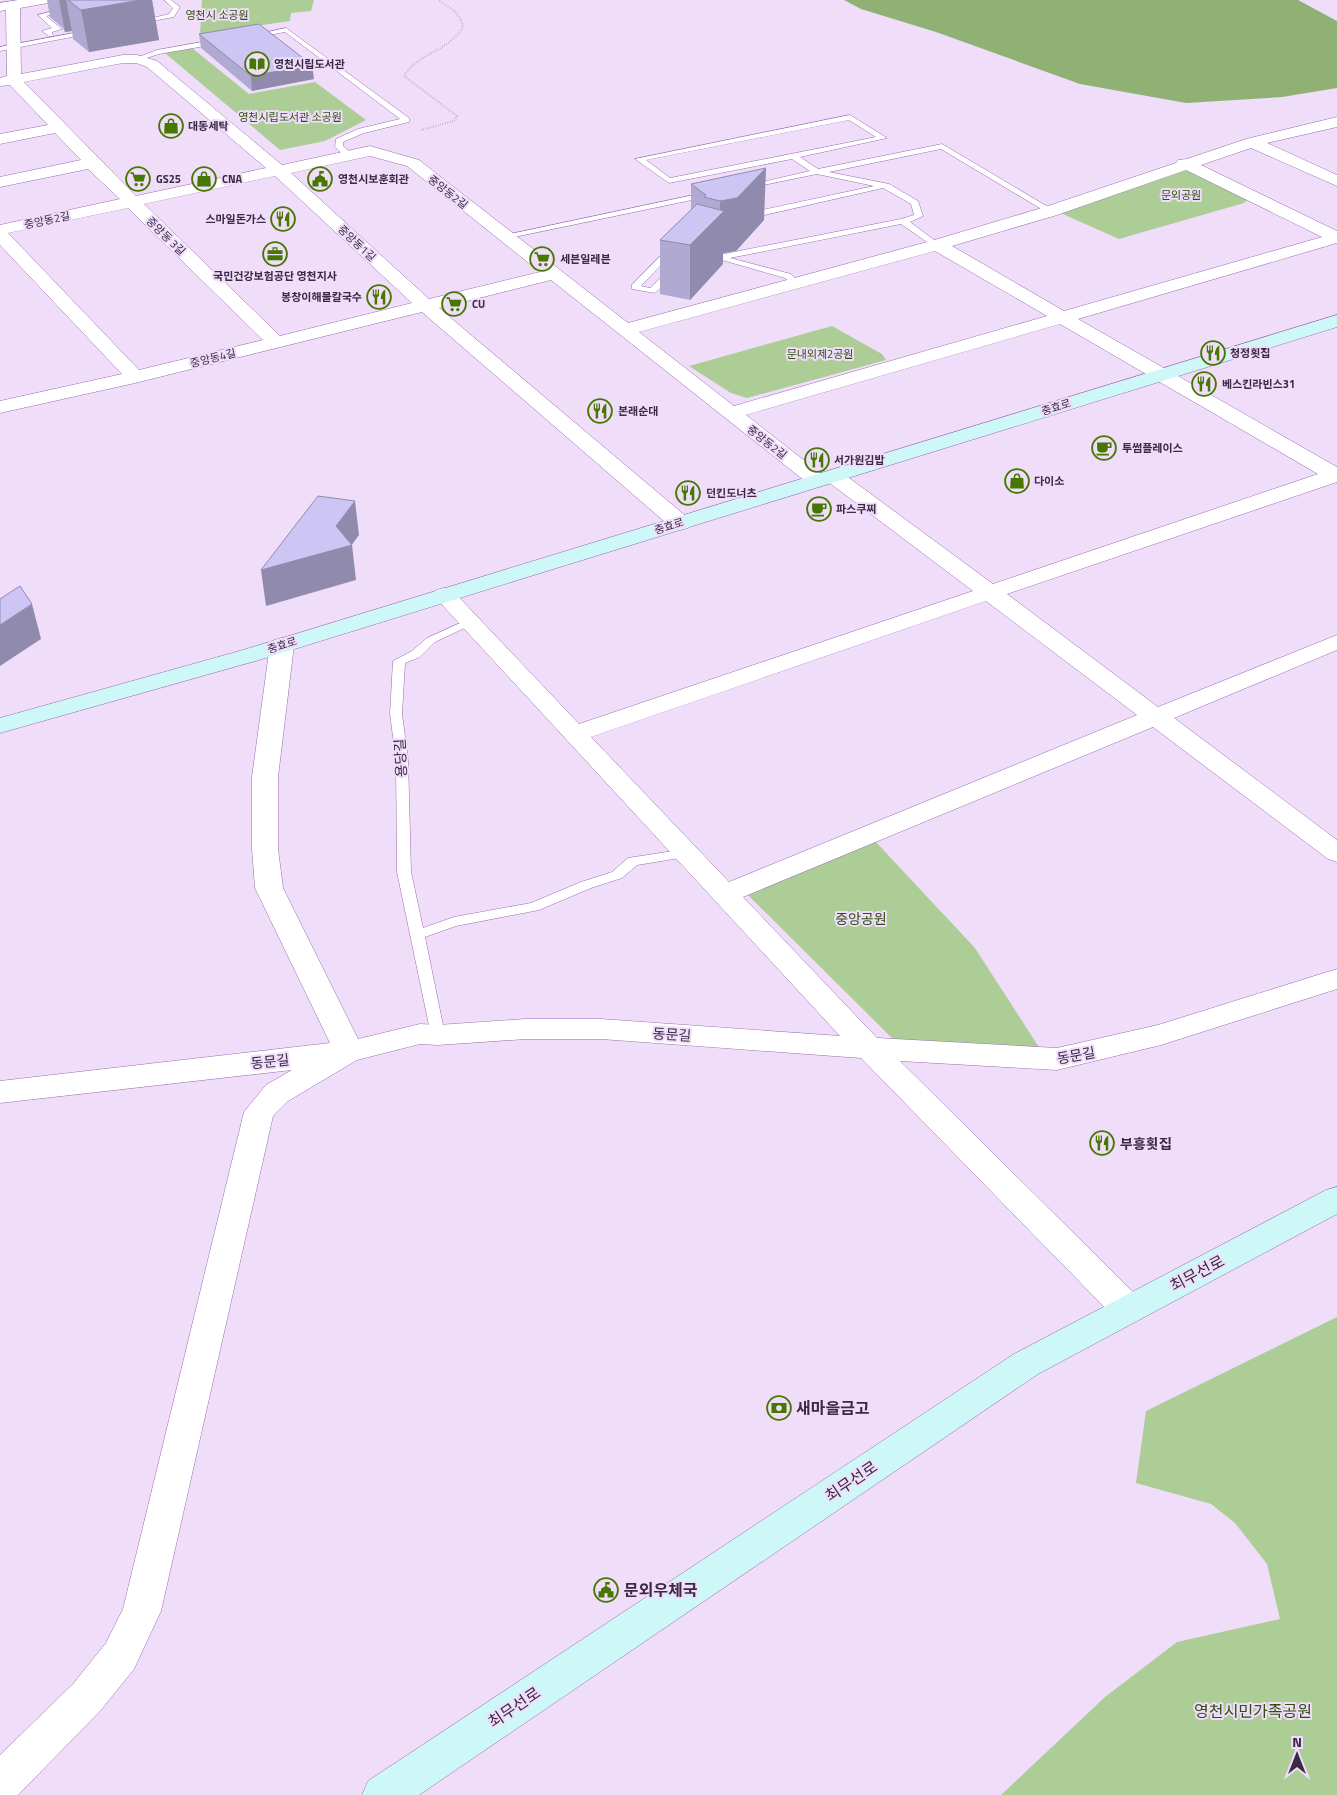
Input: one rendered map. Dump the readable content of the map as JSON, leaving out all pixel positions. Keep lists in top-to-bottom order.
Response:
{
  "streets": {
    "street": [
      "중앙동2길",
      "중앙동 3길",
      "중앙동1길",
      "중앙동4길",
      "충효로",
      "동문길",
      "최무선로"
    ],
    "lane": ["용당길"]
  },
  "crossings": [
    ["중앙동2길", "중앙동 3길"],
    ["중앙동2길", "중앙동1길"],
    ["중앙동2길", "중앙동4길"],
    ["중앙동2길", "충효로"],
    ["중앙동 3길", "중앙동4길"],
    ["중앙동1길", "중앙동4길"],
    ["중앙동1길", "충효로"],
    ["용당길", "동문길"]
  ],
  "parks": [
    "영천시 소공원",
    "영천시립도서관 소공원",
    "문외공원",
    "문내외제2공원",
    "중앙공원",
    "영천시민가족공원"
  ],
  "places": {
    "library": ["영천시립도서관"],
    "shop": ["대동세탁", "CNA", "다이소"],
    "supermarket": ["GS25", "세븐일레븐", "CU"],
    "public building": ["영천시보훈회관", "문외우체국"],
    "restaurant": [
      "스마일돈가스",
      "봉창이해물칼국수",
      "청정횟집",
      "베스킨라빈스31",
      "본래순대",
      "서가원김밥",
      "던킨도너츠",
      "부흥횟집"
    ],
    "office": ["국민건강보험공단 영천지사"],
    "cafe": ["투썸플레이스", "파스쿠찌"],
    "bank": ["새마을금고"]
  },
  "north": "top"
}
